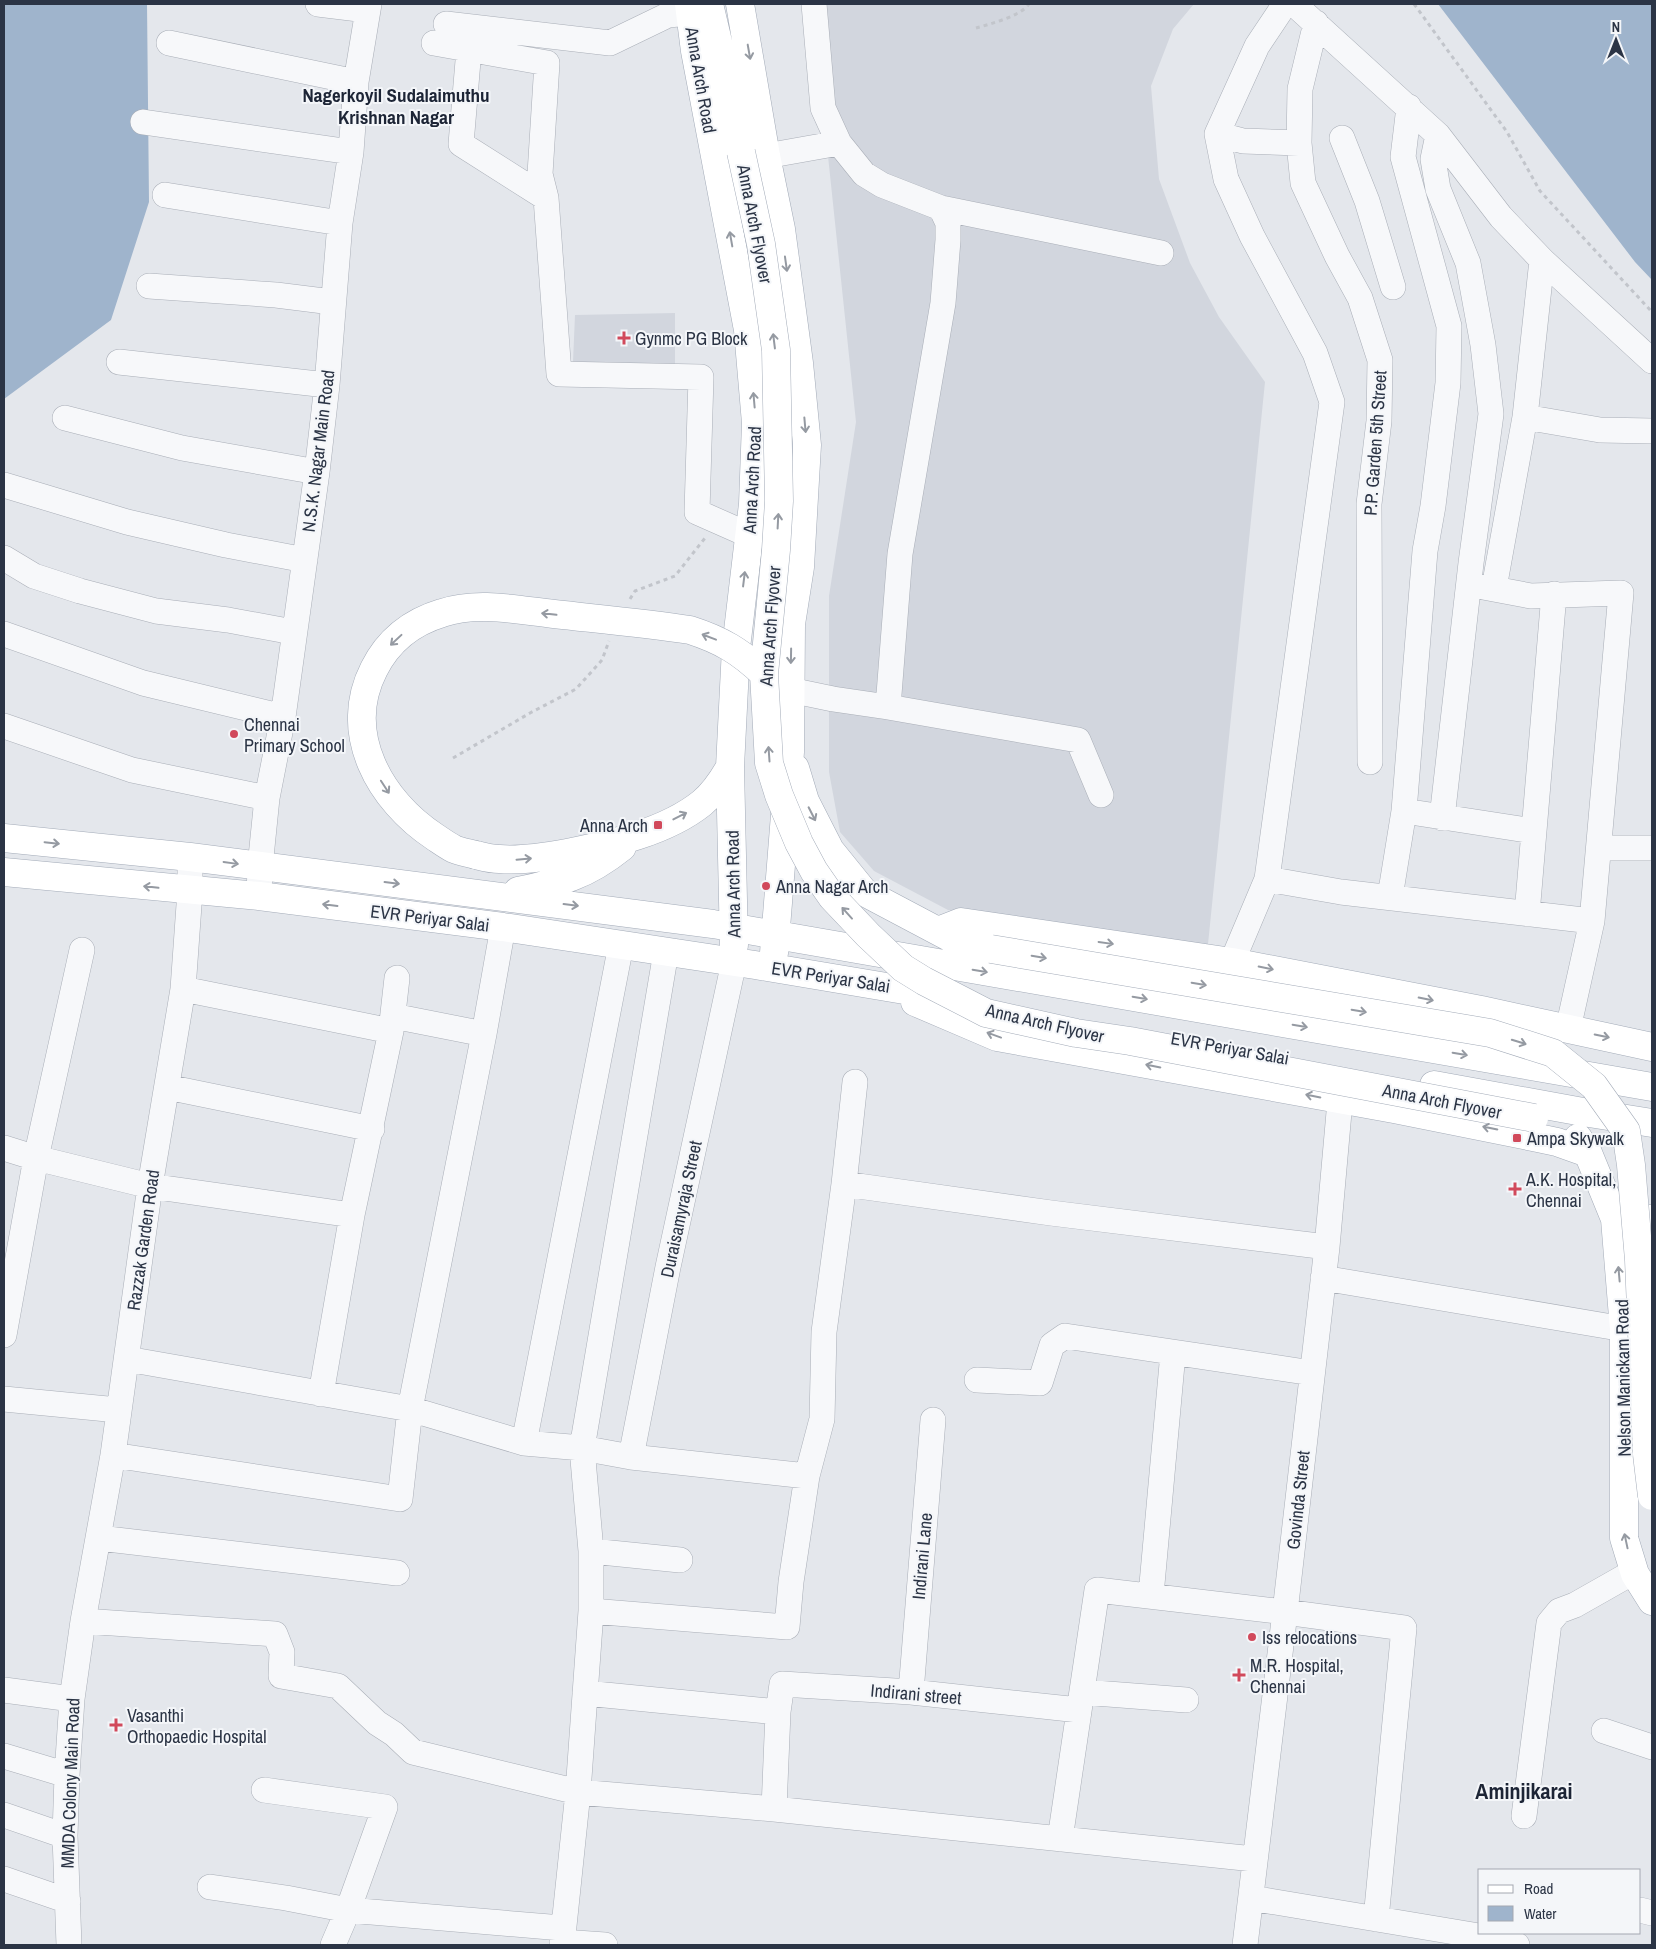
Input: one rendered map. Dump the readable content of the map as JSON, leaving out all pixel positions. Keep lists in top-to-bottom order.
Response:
{
  "streets": {
    "main road": [
      "Anna Arch Road",
      "Anna Arch Flyover",
      "EVR Periyar Salai",
      "Nelson Manickam Road"
    ],
    "street": [
      "P.P. Garden 5th Street",
      "N.S.K. Nagar Main Road",
      "Duraisamyraja Street",
      "Razzak Garden Road",
      "Govinda Street",
      "Indirani Lane",
      "Indirani street",
      "MMDA Colony Main Road"
    ]
  },
  "crossings": [
    ["Anna Arch Road", "Anna Arch Flyover"],
    ["Anna Arch Road", "EVR Periyar Salai"],
    ["Anna Arch Road", "Duraisamyraja Street"],
    ["Anna Arch Flyover", "EVR Periyar Salai"],
    ["Anna Arch Flyover", "Nelson Manickam Road"],
    ["N.S.K. Nagar Main Road", "EVR Periyar Salai"],
    ["EVR Periyar Salai", "Duraisamyraja Street"],
    ["EVR Periyar Salai", "Razzak Garden Road"],
    ["EVR Periyar Salai", "Nelson Manickam Road"],
    ["Razzak Garden Road", "MMDA Colony Main Road"],
    ["Indirani Lane", "Indirani street"]
  ],
  "one_way": ["Anna Arch Flyover", "Nelson Manickam Road"],
  "districts": ["Nagerkoyil Sudalaimuthu Krishnan Nagar", "Aminjikarai"],
  "places": {
    "health": [
      "Gynmc PG Block",
      "A.K. Hospital, Chennai",
      "M.R. Hospital, Chennai",
      "Vasanthi Orthopaedic Hospital"
    ],
    "other": ["Chennai Primary School", "Anna Nagar Arch", "Iss relocations"],
    "transit": ["Anna Arch", "Ampa Skywalk"]
  },
  "legend": ["Road", "Water"],
  "north": "top"
}
